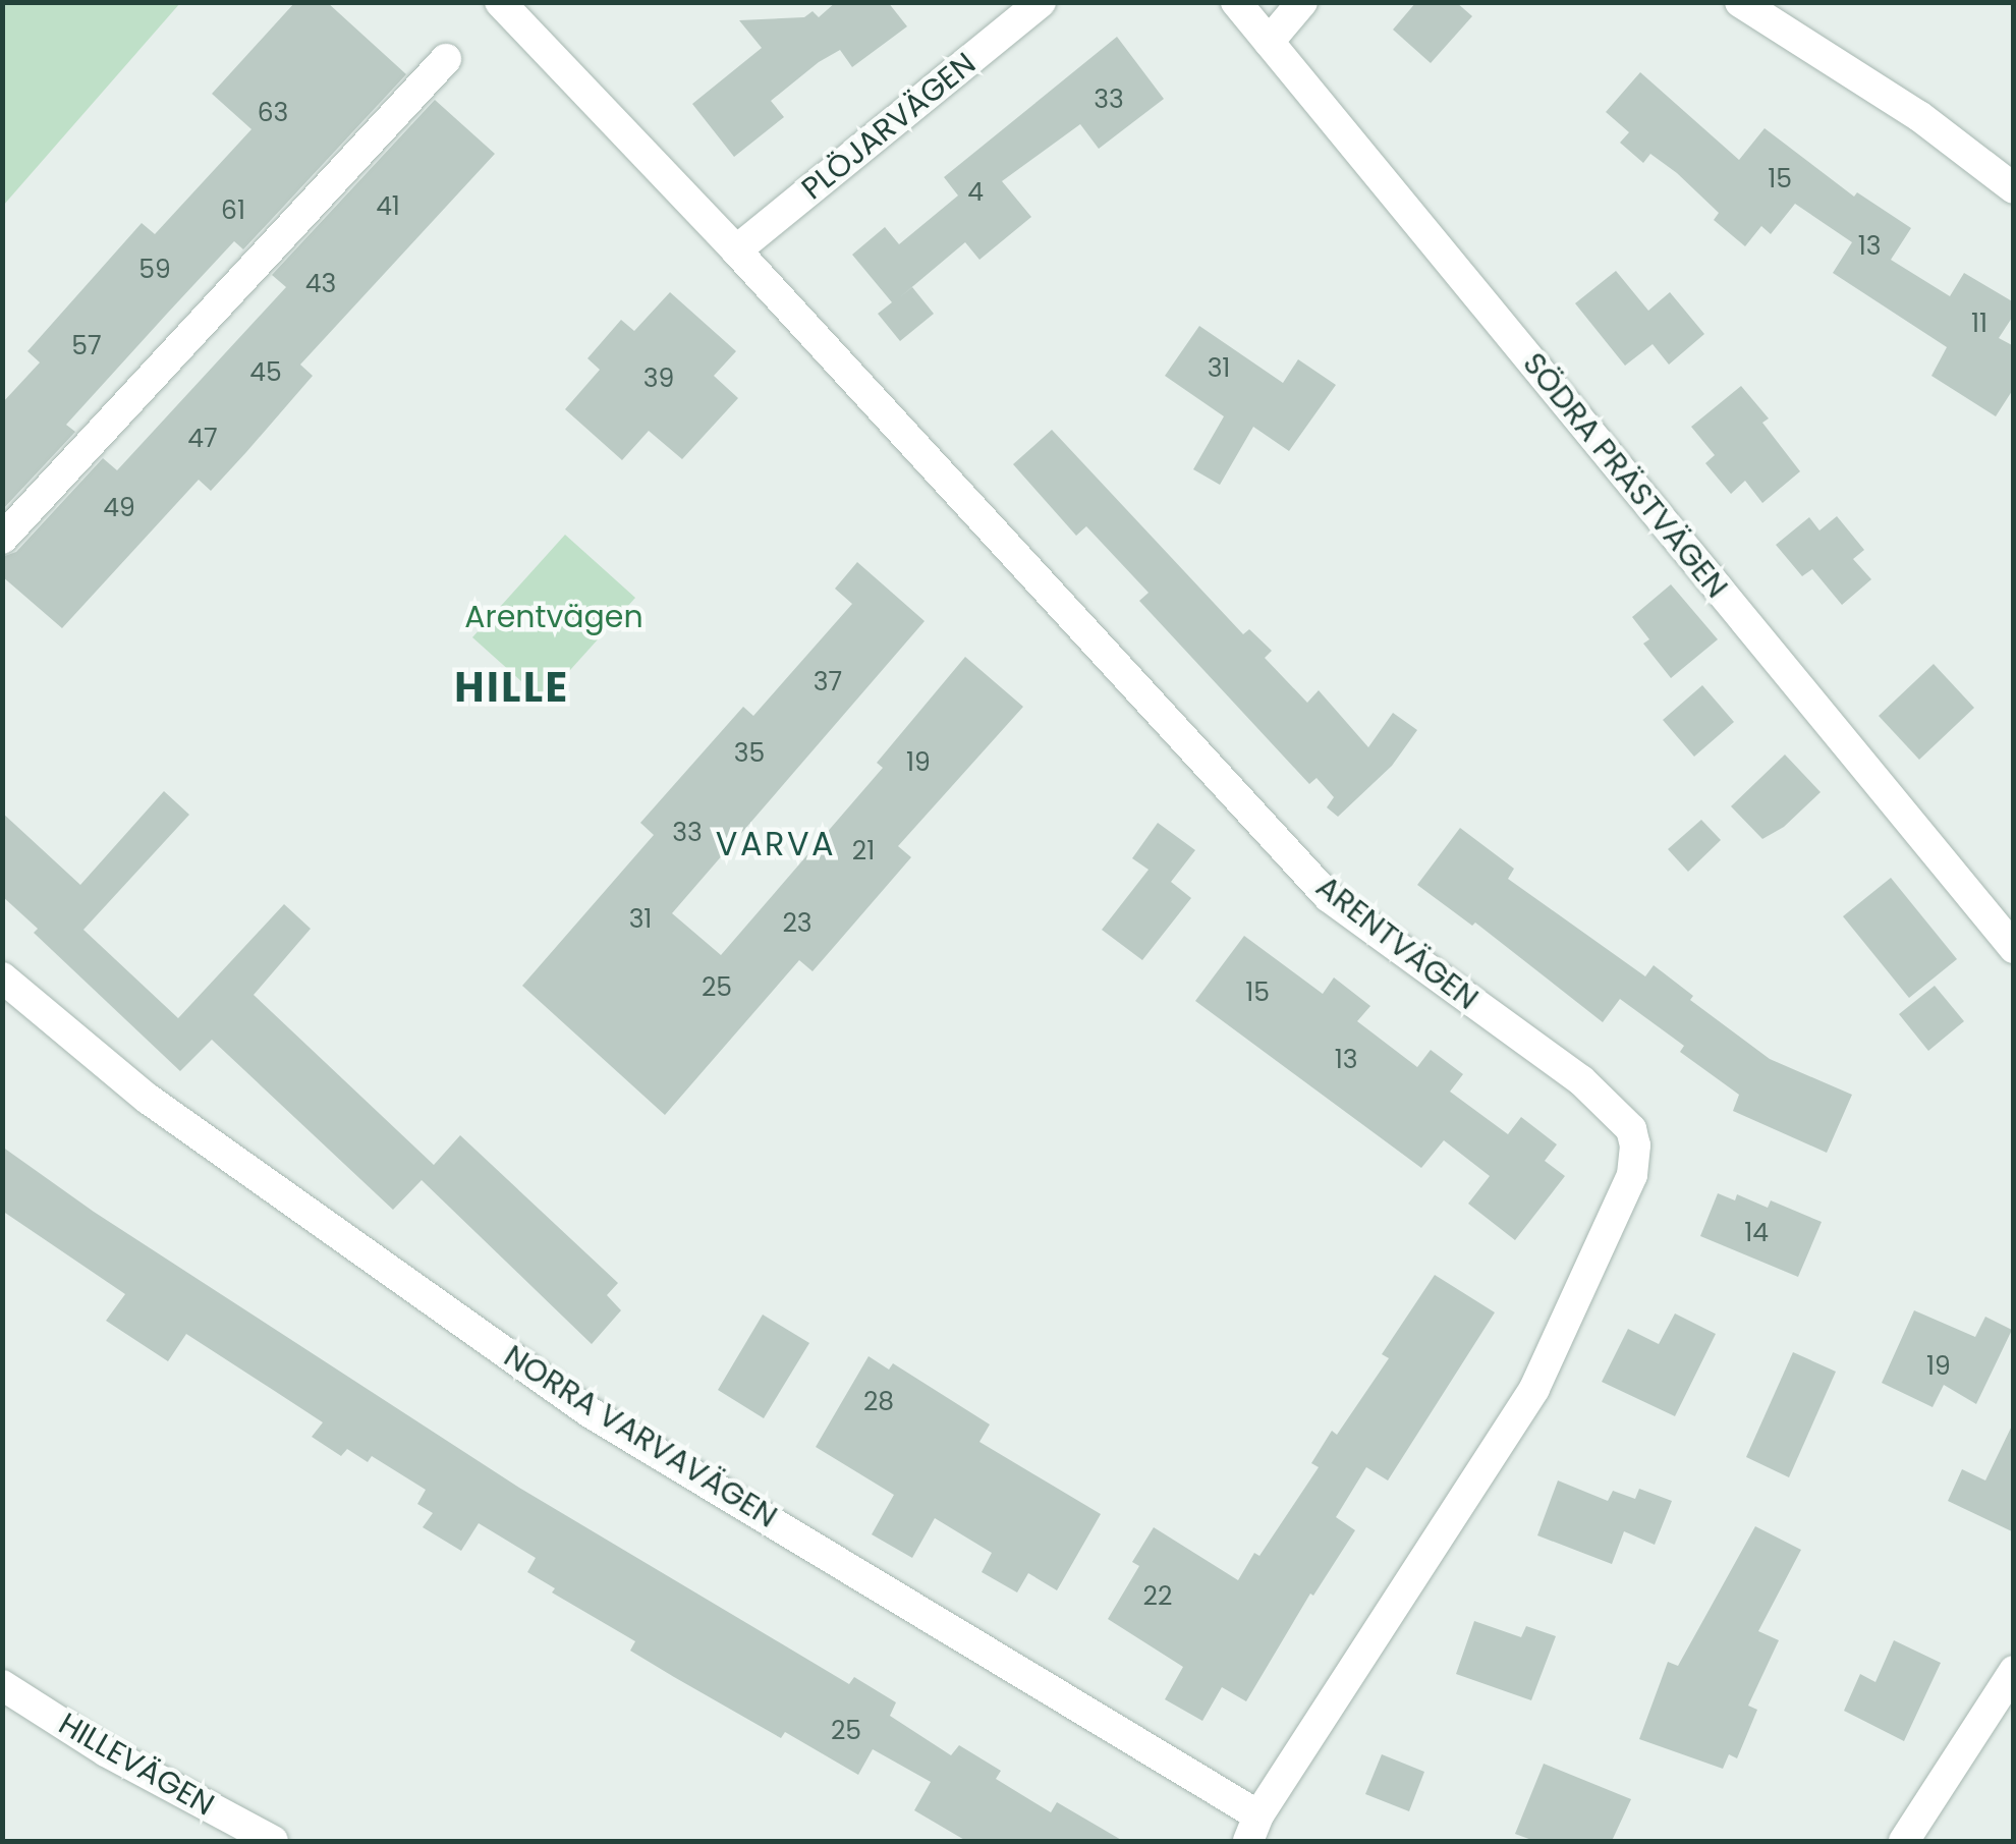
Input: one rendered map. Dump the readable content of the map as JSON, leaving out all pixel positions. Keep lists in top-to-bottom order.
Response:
{
  "streets": {
    "street": [
      "PLÖJARVÄGEN",
      "SÖDRA PRÄSTVÄGEN",
      "ARENTVÄGEN",
      "NORRA VARVAVÄGEN",
      "HILLEVÄGEN"
    ]
  },
  "crossings": [
    ["PLÖJARVÄGEN", "ARENTVÄGEN"],
    ["ARENTVÄGEN", "NORRA VARVAVÄGEN"]
  ],
  "districts": ["HILLE", "VARVA"],
  "parks": ["Arentvägen"],
  "house_numbers": [
    "33",
    "63",
    "15",
    "4",
    "41",
    "61",
    "13",
    "59",
    "43",
    "11",
    "57",
    "31",
    "45",
    "39",
    "47",
    "49",
    "37",
    "35",
    "19",
    "33",
    "21",
    "31",
    "23",
    "25",
    "15",
    "13",
    "14",
    "19",
    "28",
    "22",
    "25"
  ]
}
